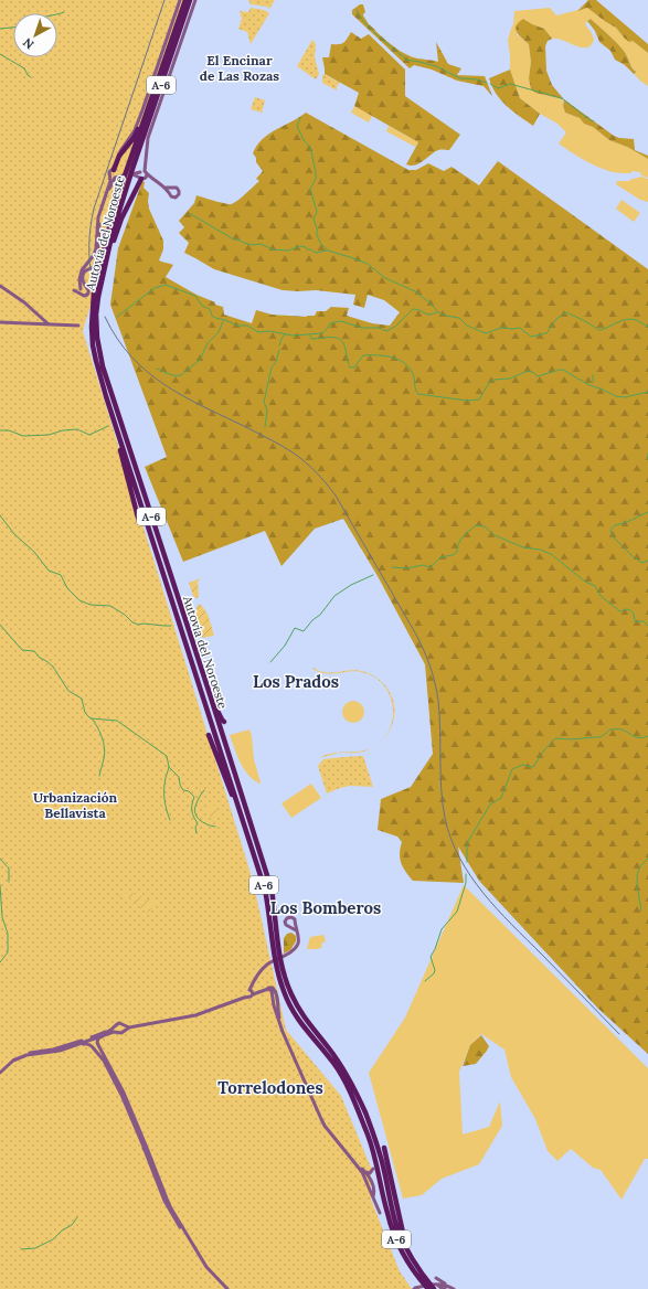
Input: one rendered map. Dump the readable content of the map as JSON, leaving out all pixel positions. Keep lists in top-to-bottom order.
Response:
{
  "streets": {
    "highway": ["A-6", "Autovía del Noroeste"]
  },
  "districts": [
    "El Encinar de Las Rozas",
    "Los Prados",
    "Urbanización Bellavista",
    "Los Bomberos",
    "Torrelodones"
  ],
  "north": "bottom left"
}
